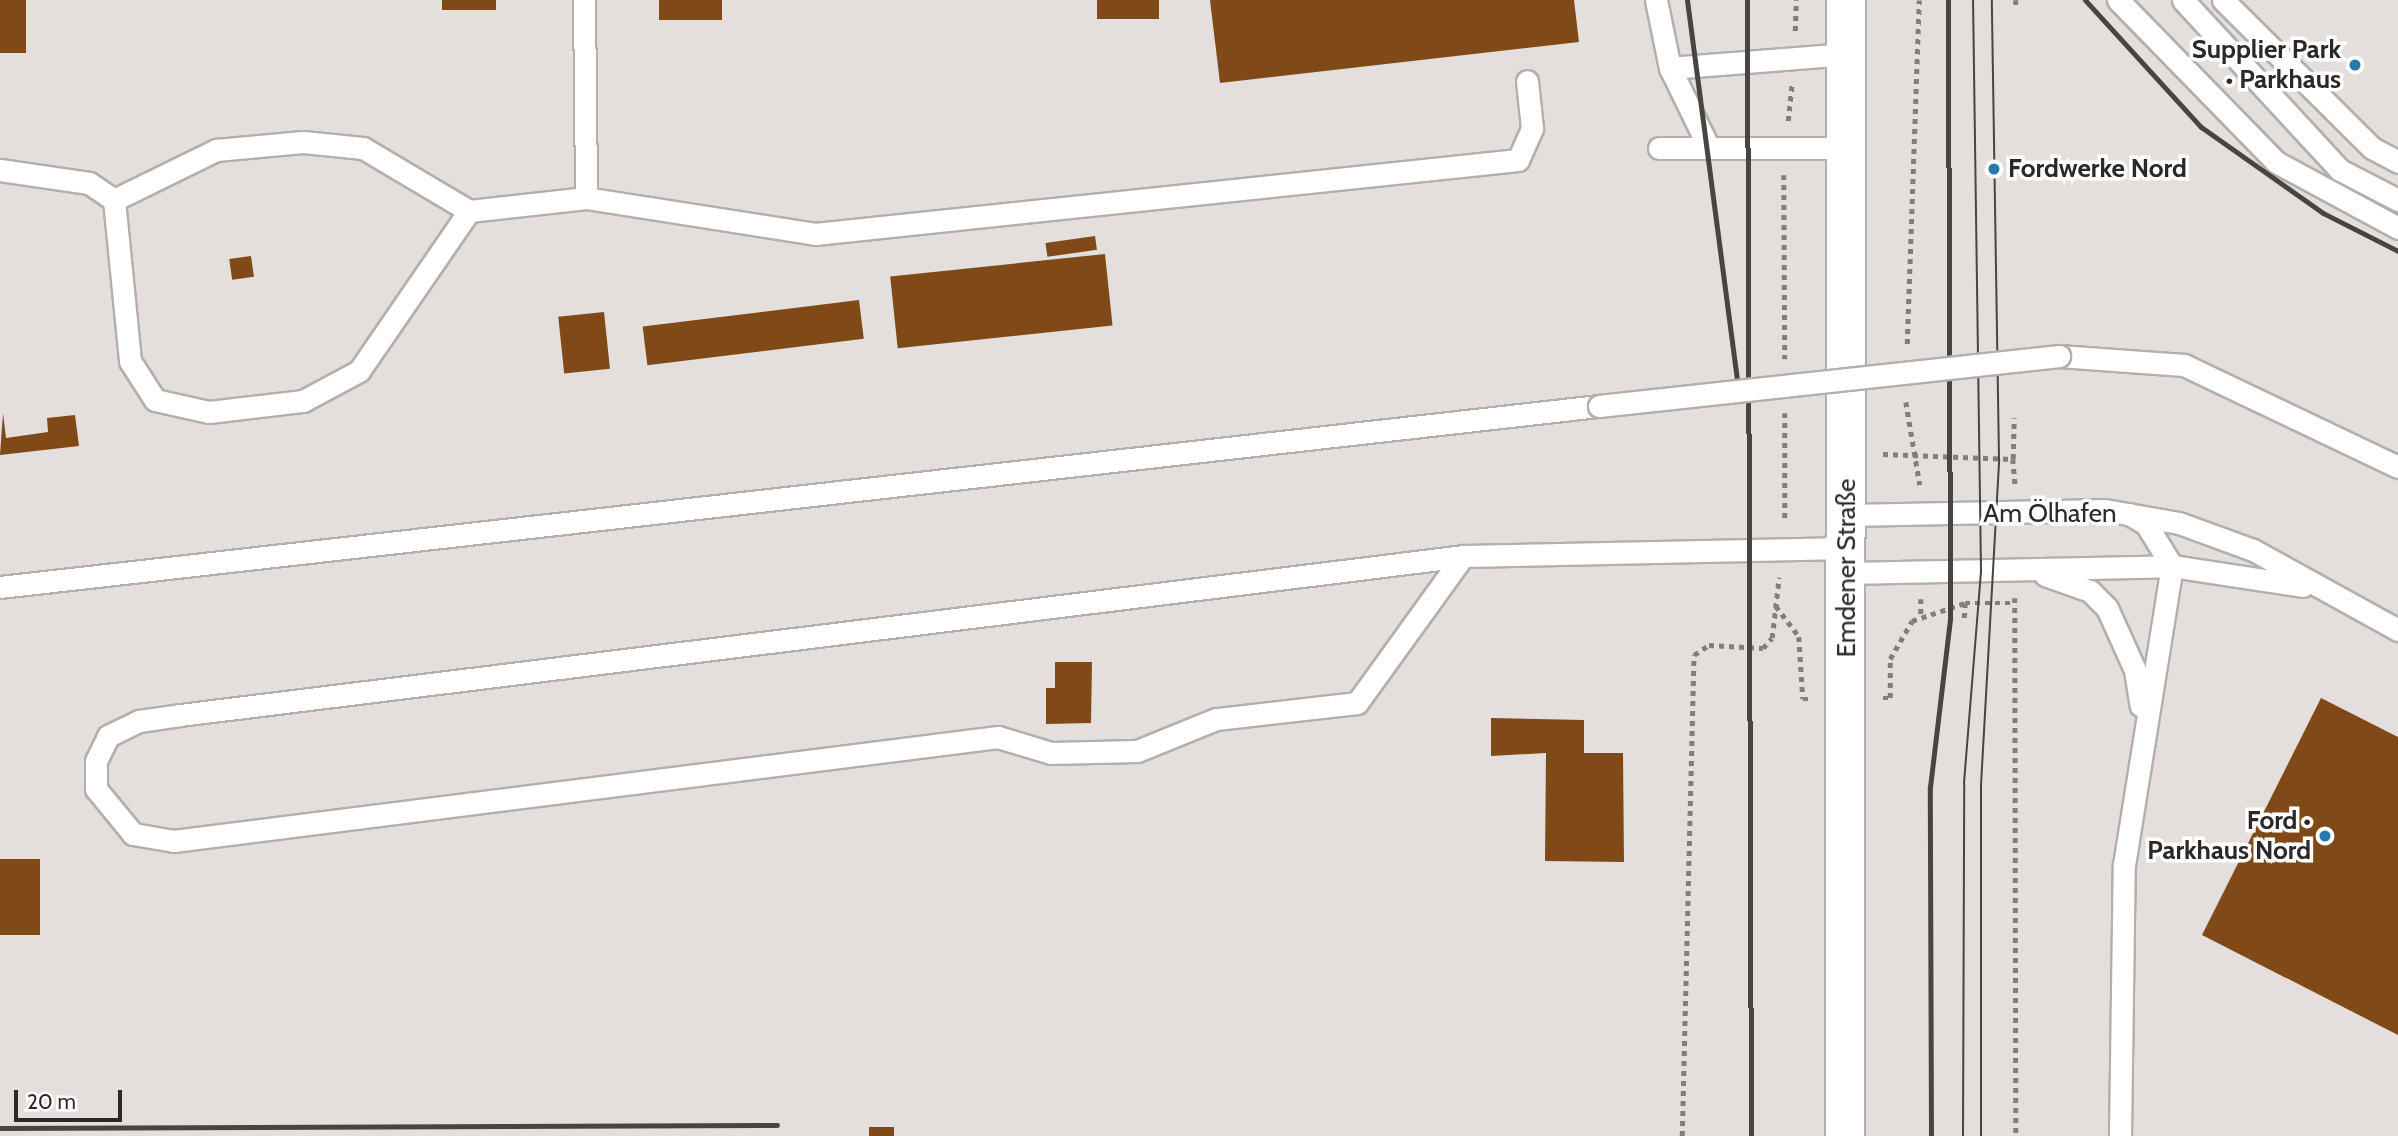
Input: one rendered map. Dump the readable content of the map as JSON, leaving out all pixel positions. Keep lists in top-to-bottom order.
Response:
{
  "streets": {
    "street": ["Emdener Straße"],
    "lane": ["Am Ölhafen"]
  },
  "crossings": [
    ["Am Ölhafen", "Emdener Straße"]
  ],
  "places": ["Supplier Park • Parkhaus", "Fordwerke Nord", "Ford • Parkhaus Nord"],
  "scale_bar": "20 m"
}
